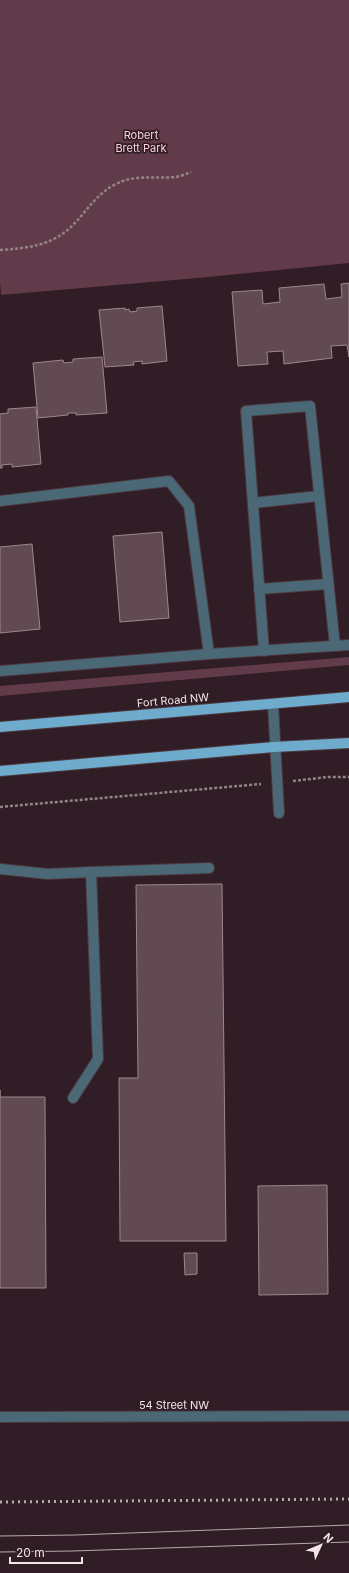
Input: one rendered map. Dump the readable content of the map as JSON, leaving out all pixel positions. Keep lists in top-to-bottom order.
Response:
{
  "streets": {
    "main road": ["Fort Road NW"],
    "street": ["54 Street NW"]
  },
  "parks": ["Robert Brett Park"],
  "scale_bar": "20 m",
  "north": "top right"
}
